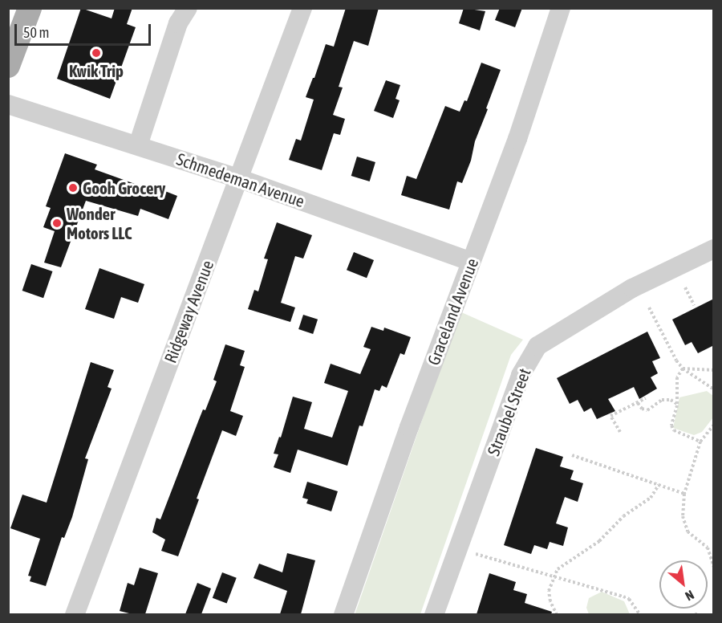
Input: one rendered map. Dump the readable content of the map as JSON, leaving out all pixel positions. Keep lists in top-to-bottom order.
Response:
{
  "streets": {
    "street": [
      "Schmedeman Avenue",
      "Ridgeway Avenue",
      "Graceland Avenue",
      "Straubel Street"
    ]
  },
  "crossings": [
    ["Schmedeman Avenue", "Ridgeway Avenue"],
    ["Schmedeman Avenue", "Graceland Avenue"]
  ],
  "places": ["Kwik Trip", "Gooh Grocery", "Wonder Motors LLC"],
  "scale_bar": "50 m",
  "north": "bottom right"
}
